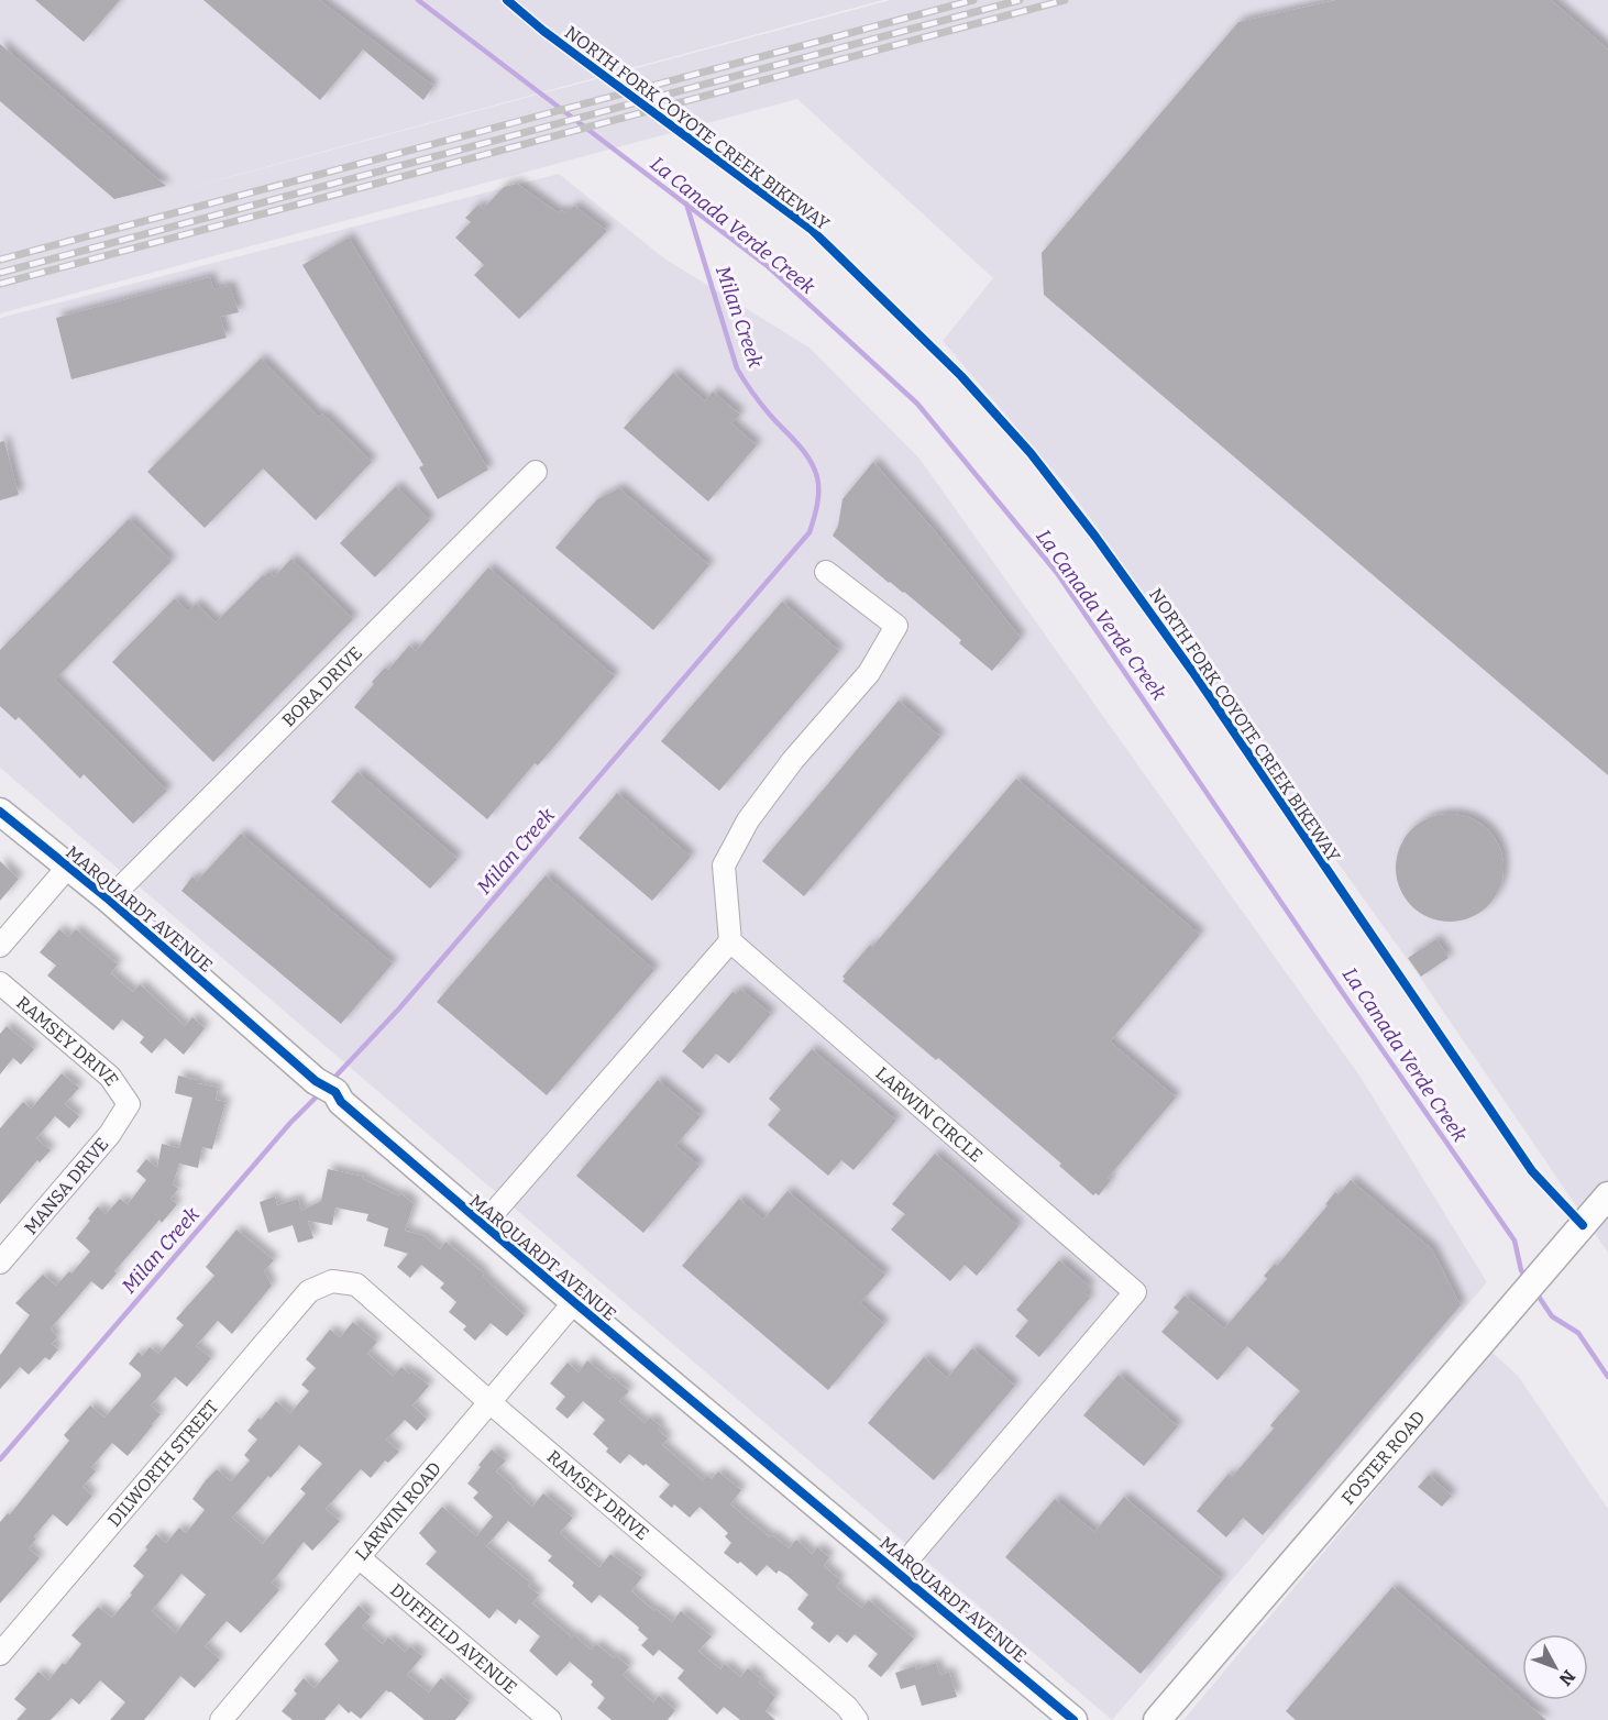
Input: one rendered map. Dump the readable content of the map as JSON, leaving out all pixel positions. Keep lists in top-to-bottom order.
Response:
{
  "streets": {
    "street": [
      "BORA DRIVE",
      "MARQUARDT AVENUE",
      "RAMSEY DRIVE",
      "LARWIN CIRCLE",
      "MANSA DRIVE",
      "FOSTER ROAD",
      "DILWORTH STREET",
      "LARWIN ROAD",
      "DUFFIELD AVENUE"
    ],
    "cycle path": ["NORTH FORK COYOTE CREEK BIKEWAY"]
  },
  "crossings": [
    ["BORA DRIVE", "MARQUARDT AVENUE"],
    ["MARQUARDT AVENUE", "LARWIN CIRCLE"],
    ["MARQUARDT AVENUE", "LARWIN ROAD"],
    ["RAMSEY DRIVE", "MANSA DRIVE"],
    ["RAMSEY DRIVE", "DILWORTH STREET"],
    ["RAMSEY DRIVE", "LARWIN ROAD"],
    ["LARWIN ROAD", "DUFFIELD AVENUE"]
  ],
  "water": ["La Canada Verde Creek", "Milan Creek"],
  "north": "bottom right"
}
